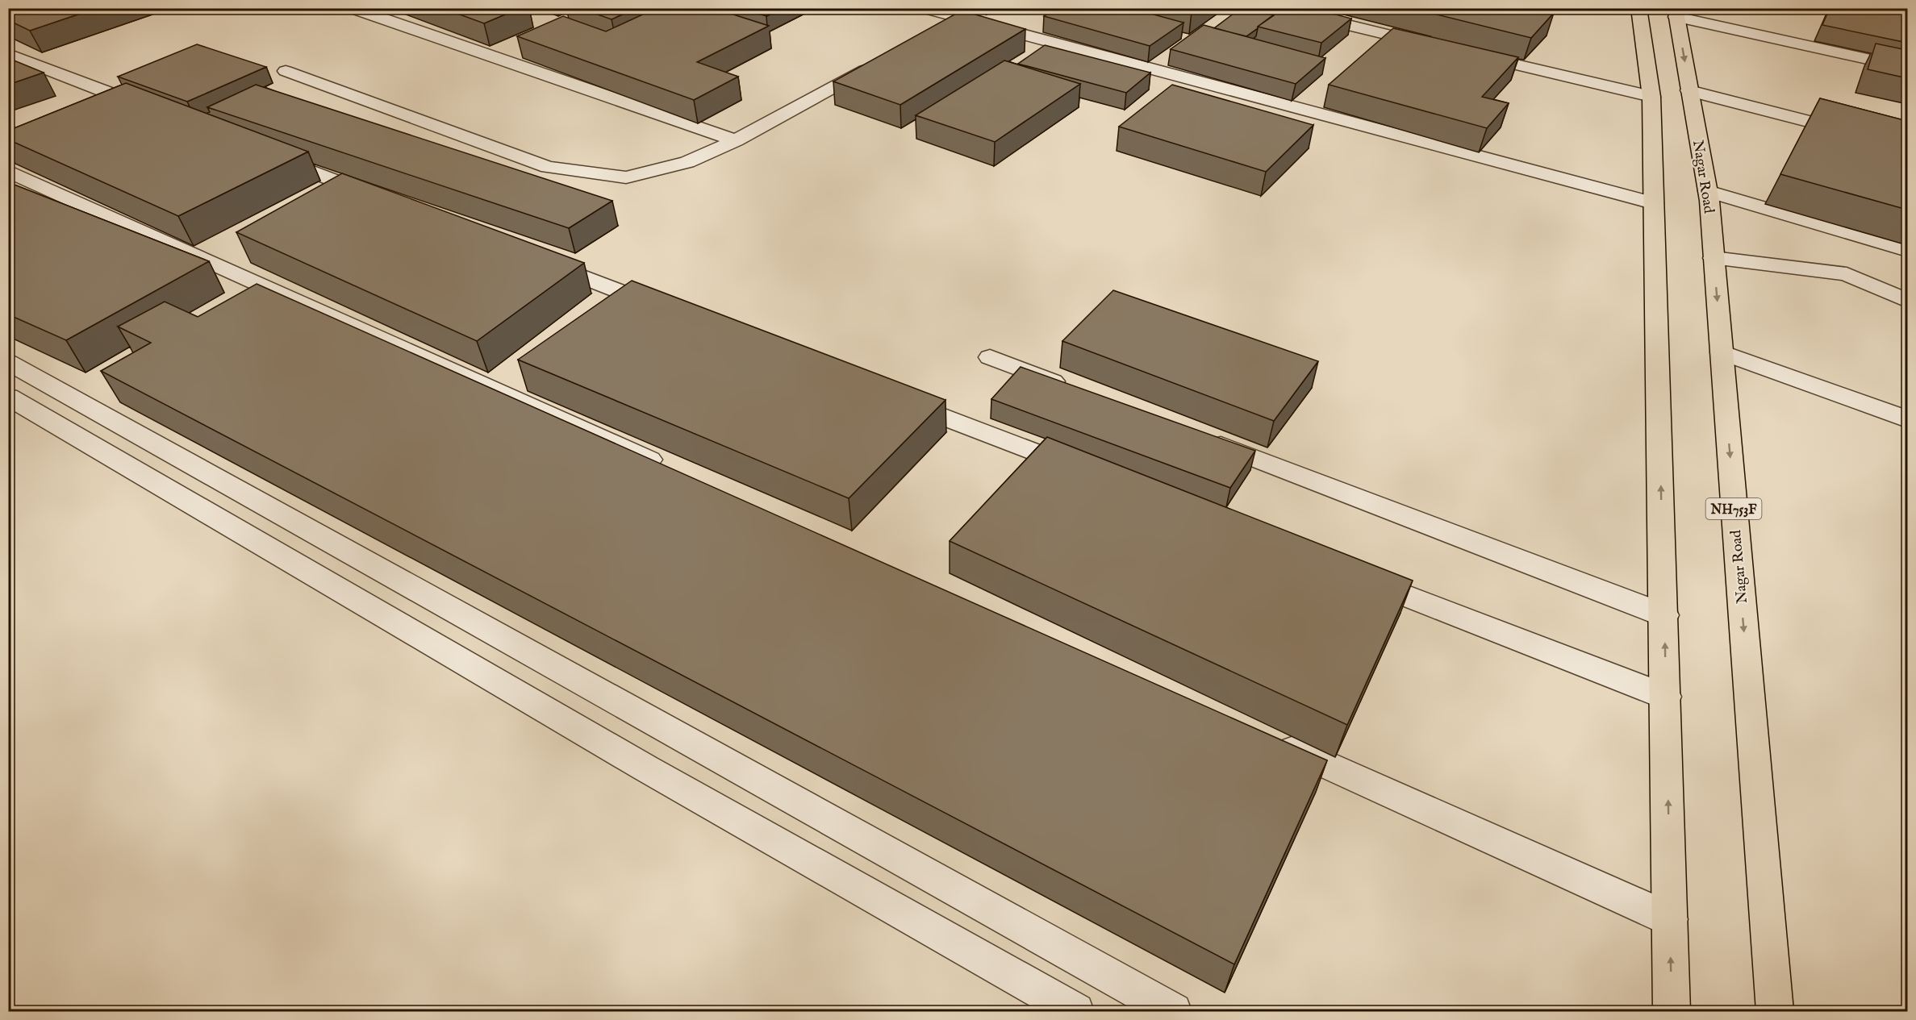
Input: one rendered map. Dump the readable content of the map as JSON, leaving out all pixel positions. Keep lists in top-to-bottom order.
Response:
{
  "streets": {
    "highway": ["Nagar Road", "NH753F"]
  }
}
